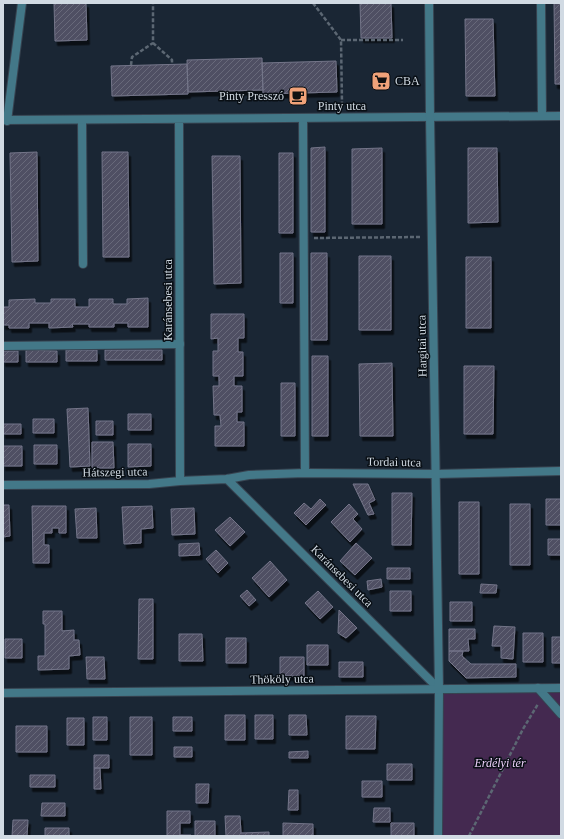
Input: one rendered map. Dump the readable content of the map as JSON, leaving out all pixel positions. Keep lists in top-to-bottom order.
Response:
{
  "streets": {
    "street": [
      "Pinty utca",
      "Karánsebesi utca",
      "Hargitai utca",
      "Tordai utca",
      "Hátszegi utca",
      "Thököly utca"
    ]
  },
  "crossings": [
    ["Pinty utca", "Karánsebesi utca"],
    ["Pinty utca", "Hargitai utca"],
    ["Karánsebesi utca", "Hargitai utca"],
    ["Karánsebesi utca", "Tordai utca"],
    ["Karánsebesi utca", "Hátszegi utca"],
    ["Karánsebesi utca", "Thököly utca"],
    ["Hargitai utca", "Tordai utca"],
    ["Hargitai utca", "Thököly utca"],
    ["Tordai utca", "Hátszegi utca"]
  ],
  "parks": ["Erdélyi tér"],
  "places": {
    "supermarket": ["CBA"],
    "cafe": ["Pinty Presszó"]
  }
}
